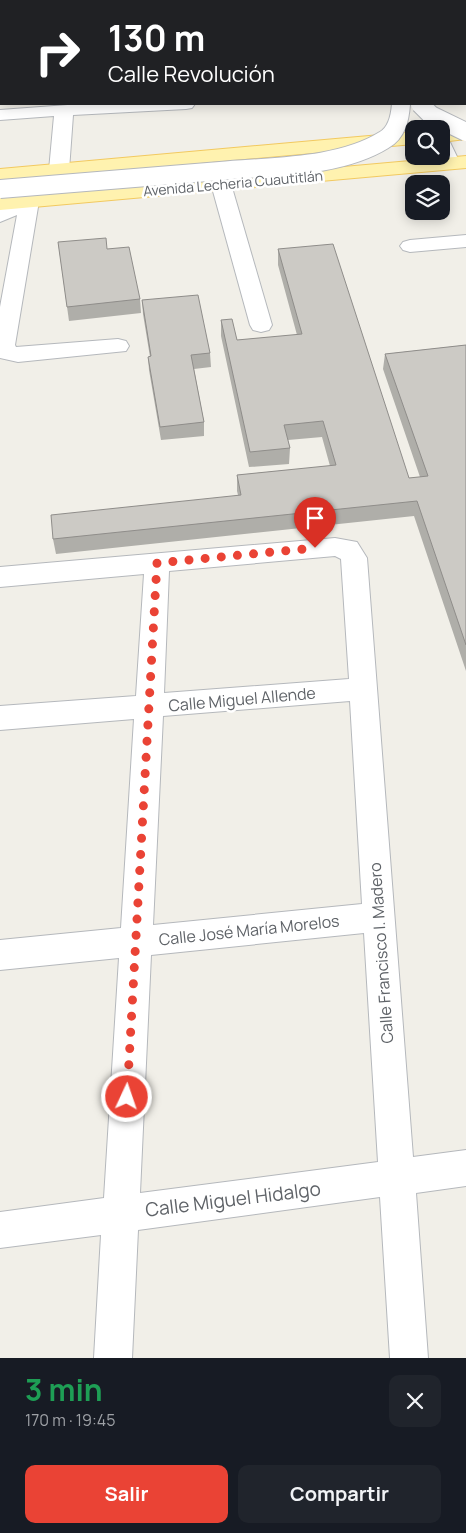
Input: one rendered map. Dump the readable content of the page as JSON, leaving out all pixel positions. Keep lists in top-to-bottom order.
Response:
{
  "streets": {
    "main road": ["Avenida Lecheria Cuautitlán"],
    "street": [
      "Calle Miguel Allende",
      "Calle José María Morelos",
      "Calle Francisco I. Madero",
      "Calle Miguel Hidalgo"
    ]
  },
  "crossings": [
    ["Calle Miguel Allende", "Calle Francisco I. Madero"],
    ["Calle José María Morelos", "Calle Francisco I. Madero"],
    ["Calle Francisco I. Madero", "Calle Miguel Hidalgo"]
  ],
  "page": {
    "turn": ["130 m", "Calle Revolución"],
    "heading": ["3 min", "170 m · 19:45"],
    "buttons": ["Salir", "Compartir"]
  }
}
